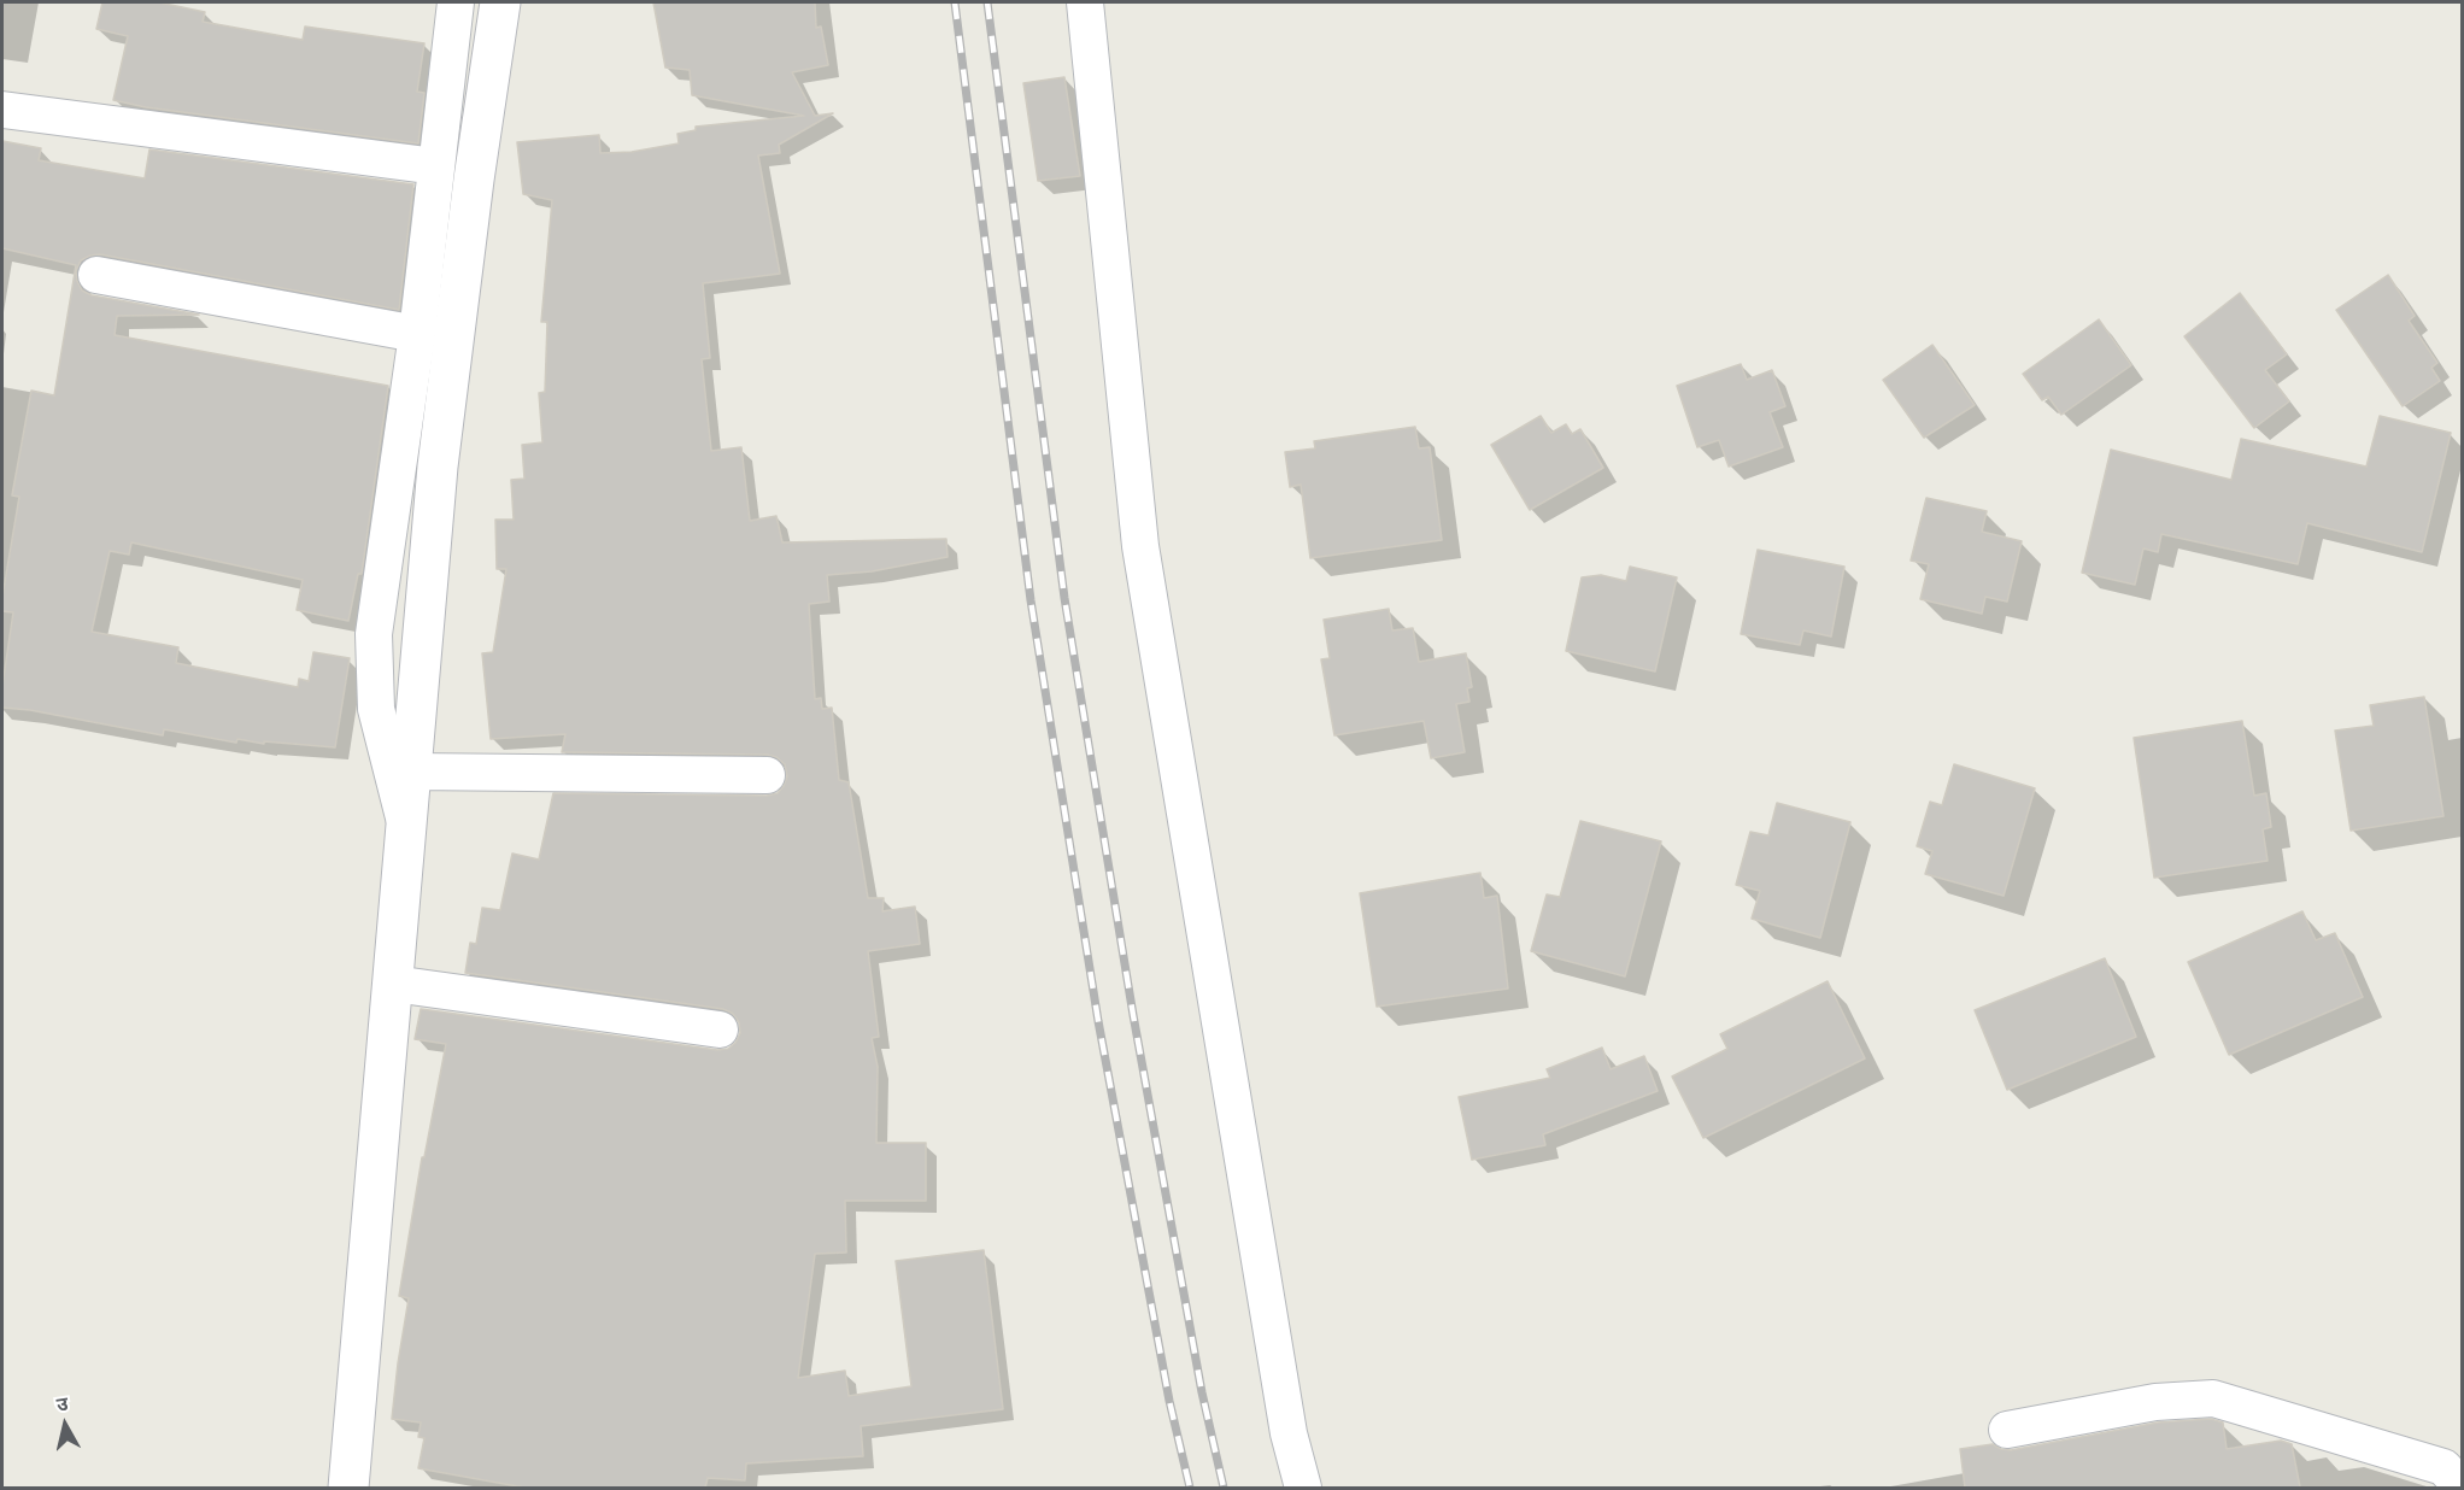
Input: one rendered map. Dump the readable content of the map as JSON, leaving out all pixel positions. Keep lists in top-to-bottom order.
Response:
{
  "north": "top"
}
